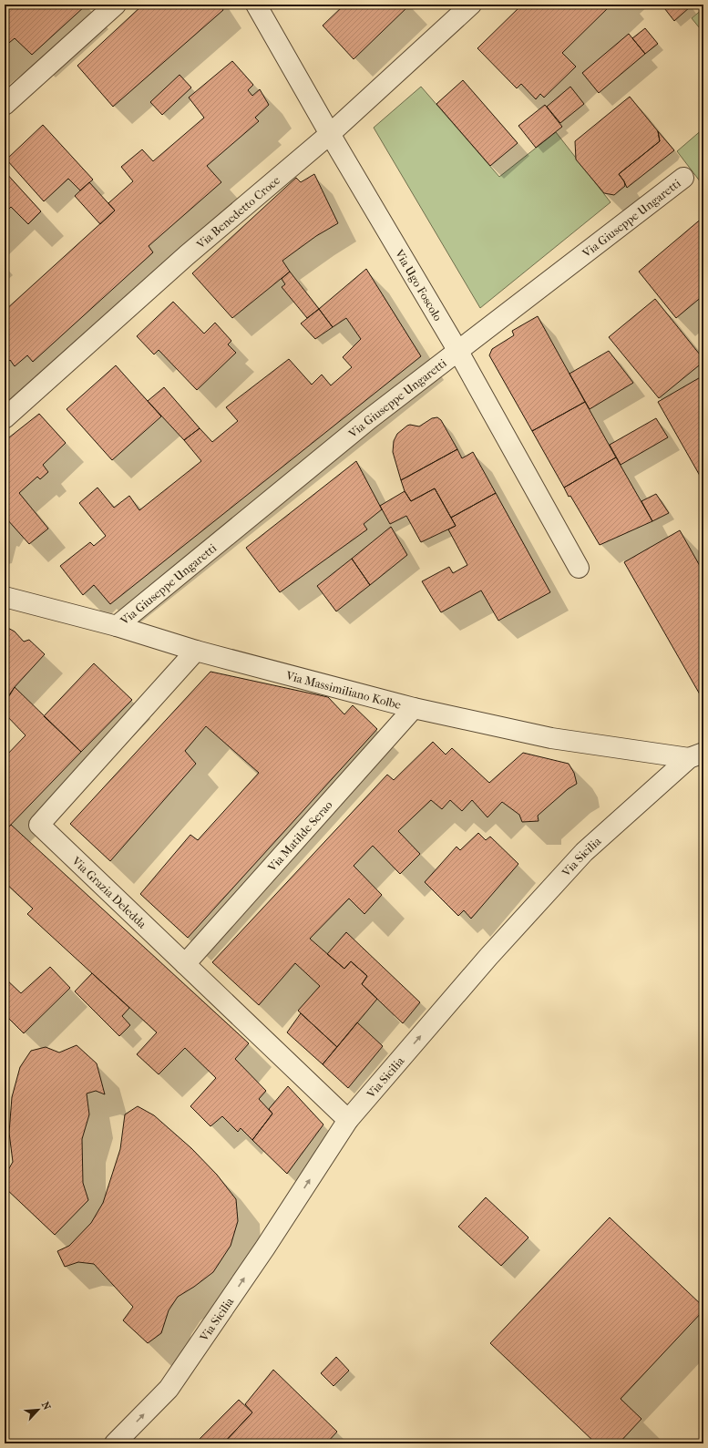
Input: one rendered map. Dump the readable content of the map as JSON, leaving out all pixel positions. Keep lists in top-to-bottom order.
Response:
{
  "streets": {
    "street": [
      "Via Benedetto Croce",
      "Via Giuseppe Ungaretti",
      "Via Ugo Foscolo",
      "Via Massimiliano Kolbe",
      "Via Matilde Serao",
      "Via Sicilia",
      "Via Grazia Deledda"
    ]
  },
  "crossings": [
    ["Via Benedetto Croce", "Via Ugo Foscolo"],
    ["Via Giuseppe Ungaretti", "Via Ugo Foscolo"],
    ["Via Giuseppe Ungaretti", "Via Massimiliano Kolbe"],
    ["Via Massimiliano Kolbe", "Via Matilde Serao"],
    ["Via Massimiliano Kolbe", "Via Sicilia"],
    ["Via Massimiliano Kolbe", "Via Grazia Deledda"],
    ["Via Matilde Serao", "Via Grazia Deledda"],
    ["Via Sicilia", "Via Grazia Deledda"]
  ],
  "one_way": ["Via Sicilia"],
  "north": "top right"
}
